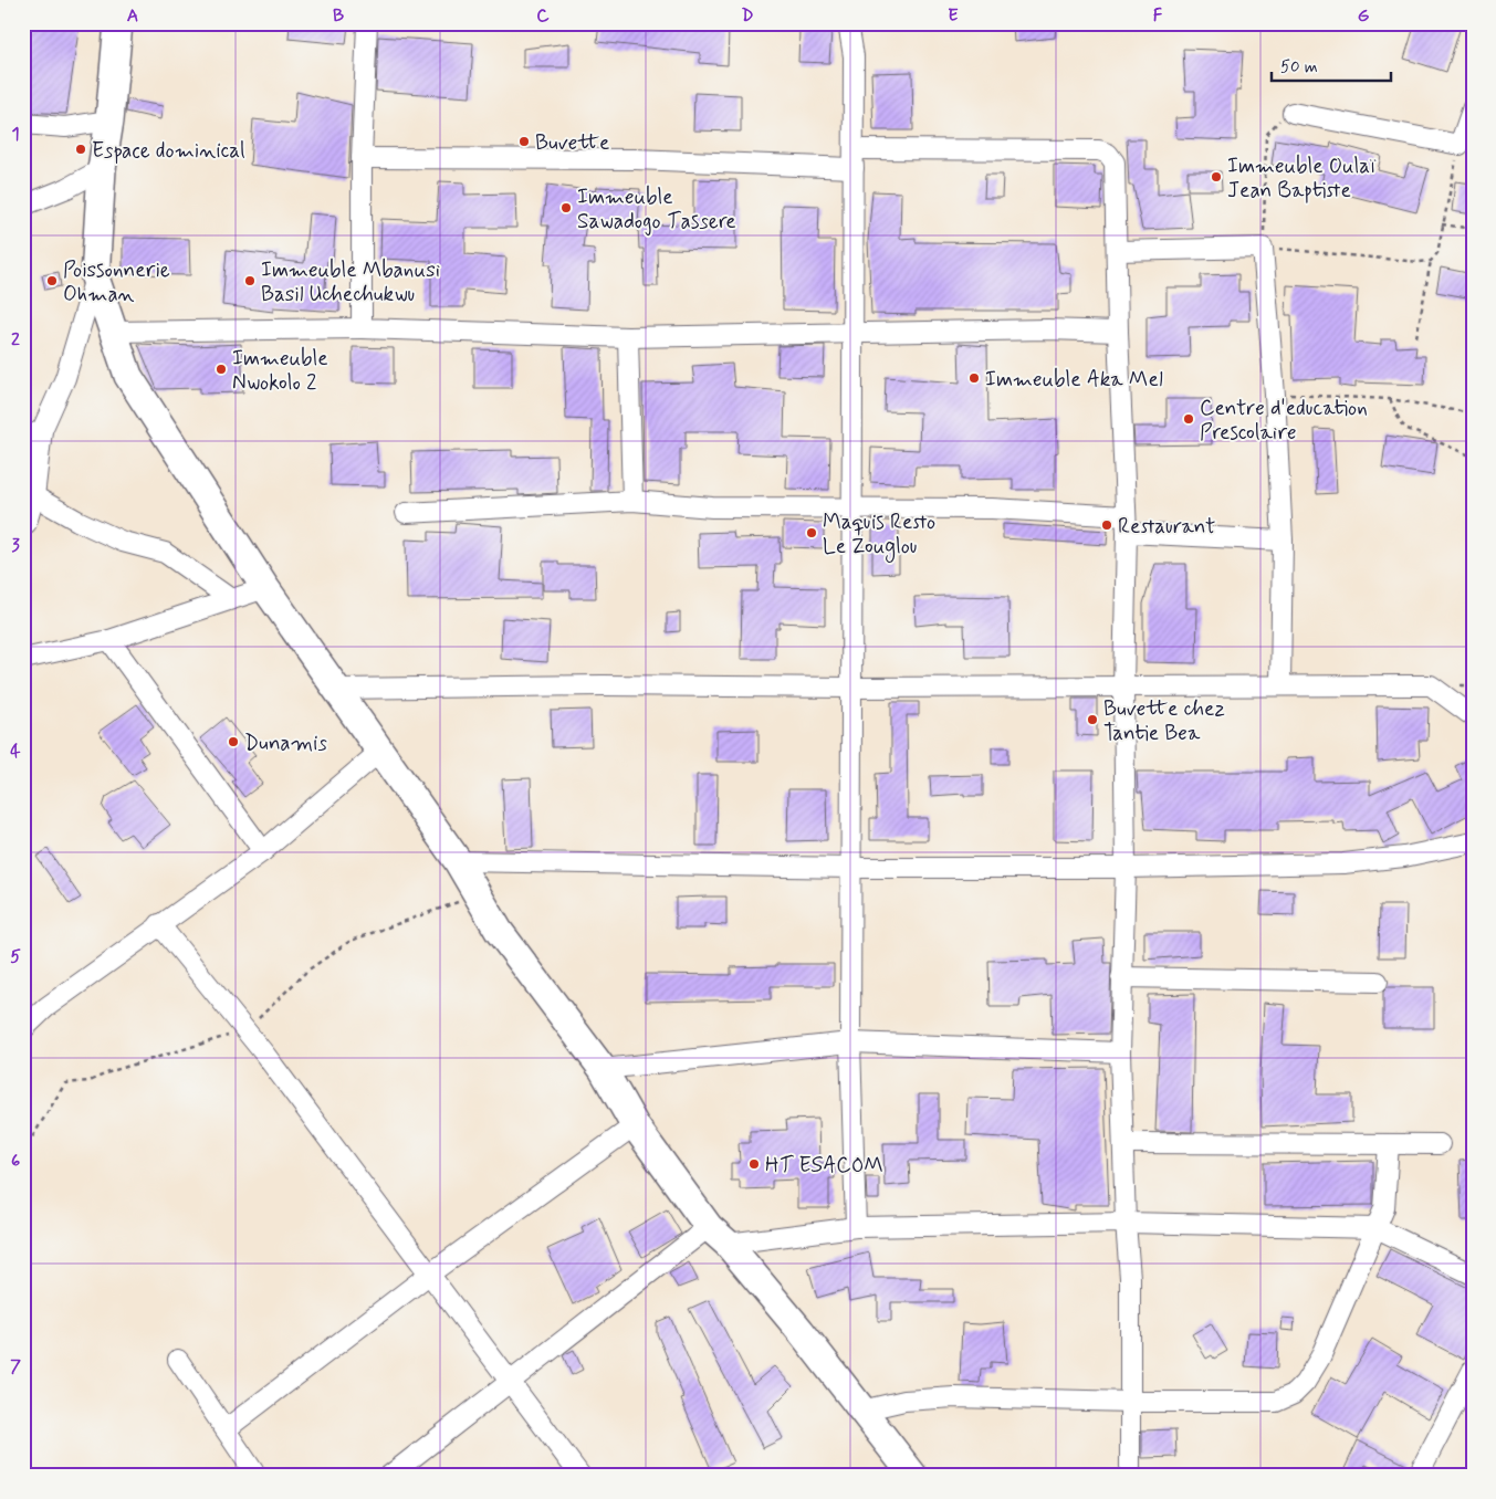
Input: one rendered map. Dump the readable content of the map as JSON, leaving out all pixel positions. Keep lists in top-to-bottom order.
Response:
{
  "places": [
    "Buvette",
    "Espace dominical",
    "Immeuble Oulaï Jean Baptiste",
    "Immeuble Sawadogo Tassere",
    "Poissonnerie Ohman",
    "Immeuble Mbanusi Basil Uchechukwu",
    "Immeuble Nwokolo 2",
    "Immeuble Aka Mel",
    "Centre d'education Prescolaire",
    "Restaurant",
    "Maquis Resto Le Zouglou",
    "Buvette chez Tantie Bea",
    "Dunamis",
    "HT ESACOM"
  ],
  "scale_bar": "50 m",
  "grid": {
    "columns": [
      "A",
      "B",
      "C",
      "D",
      "E",
      "F",
      "G"
    ],
    "rows": [
      "1",
      "2",
      "3",
      "4",
      "5",
      "6",
      "7"
    ]
  }
}
